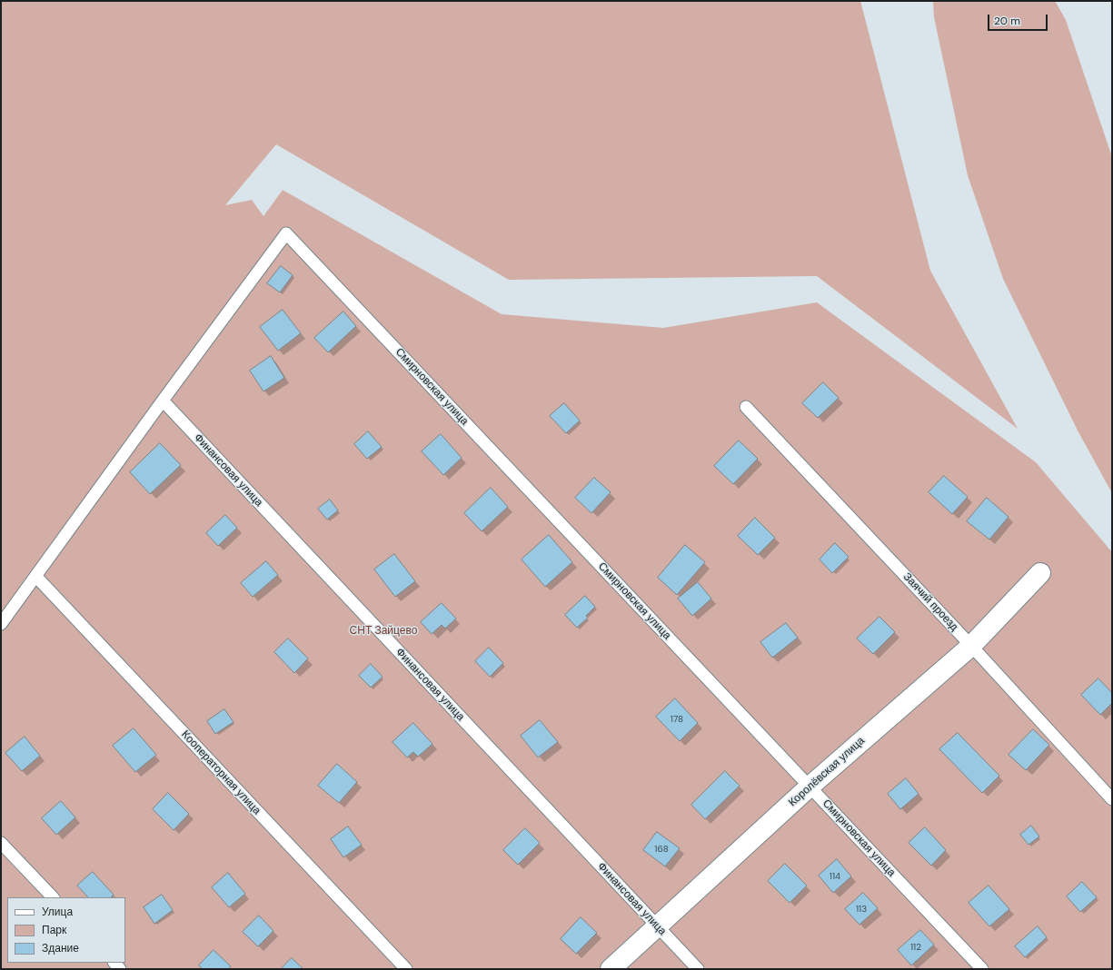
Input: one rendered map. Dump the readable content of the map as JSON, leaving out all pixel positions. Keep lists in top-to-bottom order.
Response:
{
  "streets": {
    "street": ["Королёвская улица"],
    "lane": [
      "Смирновская улица",
      "Финансовая улица",
      "Заячий проезд",
      "Кооператорная улица"
    ]
  },
  "crossings": [
    ["Смирновская улица", "Финансовая улица"],
    ["Смирновская улица", "Королёвская улица"],
    ["Финансовая улица", "Королёвская улица"],
    ["Заячий проезд", "Королёвская улица"]
  ],
  "parks": ["СНТ Зайцево"],
  "house_numbers": [
    "178",
    "168",
    "114",
    "113",
    "112"
  ],
  "legend": ["Улица", "Парк", "Здание"],
  "scale_bar": "20 m"
}
